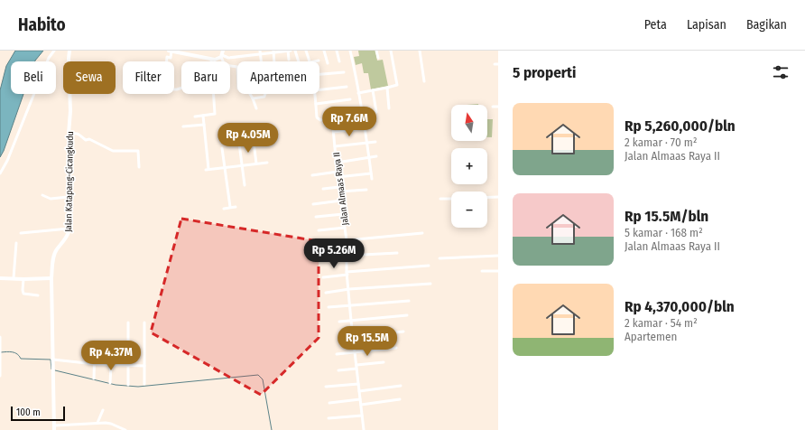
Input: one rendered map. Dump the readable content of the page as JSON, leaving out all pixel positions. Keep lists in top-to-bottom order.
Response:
{
  "streets": {
    "street": ["Jalan Katapang-Cicangkudu", "Jalan Almaas Raya II"]
  },
  "scale_bar": "100 m",
  "north": "top",
  "page": {
    "header": "Habito",
    "nav": ["Peta", "Lapisan", "Bagikan"],
    "heading": "5 properti",
    "chip": [
      "Beli",
      "Sewa",
      "Filter",
      "Baru",
      "Apartemen"
    ],
    "list": [
      {
        "name": "Rp 5,260,000/bln",
        "note": "2 kamar · 70 m² · Jalan Almaas Raya II"
      },
      {
        "name": "Rp 15.5M/bln",
        "note": "5 kamar · 168 m² · Jalan Almaas Raya II"
      },
      {
        "name": "Rp 4,370,000/bln",
        "note": "2 kamar · 54 m² · Apartemen"
      }
    ],
    "map_buttons": ["+", "−"],
    "price": [
      "Rp 7.6M",
      "Rp 4.05M",
      "Rp 5.26M",
      "Rp 15.5M",
      "Rp 4.37M"
    ],
    "scale": "100 m"
  }
}
